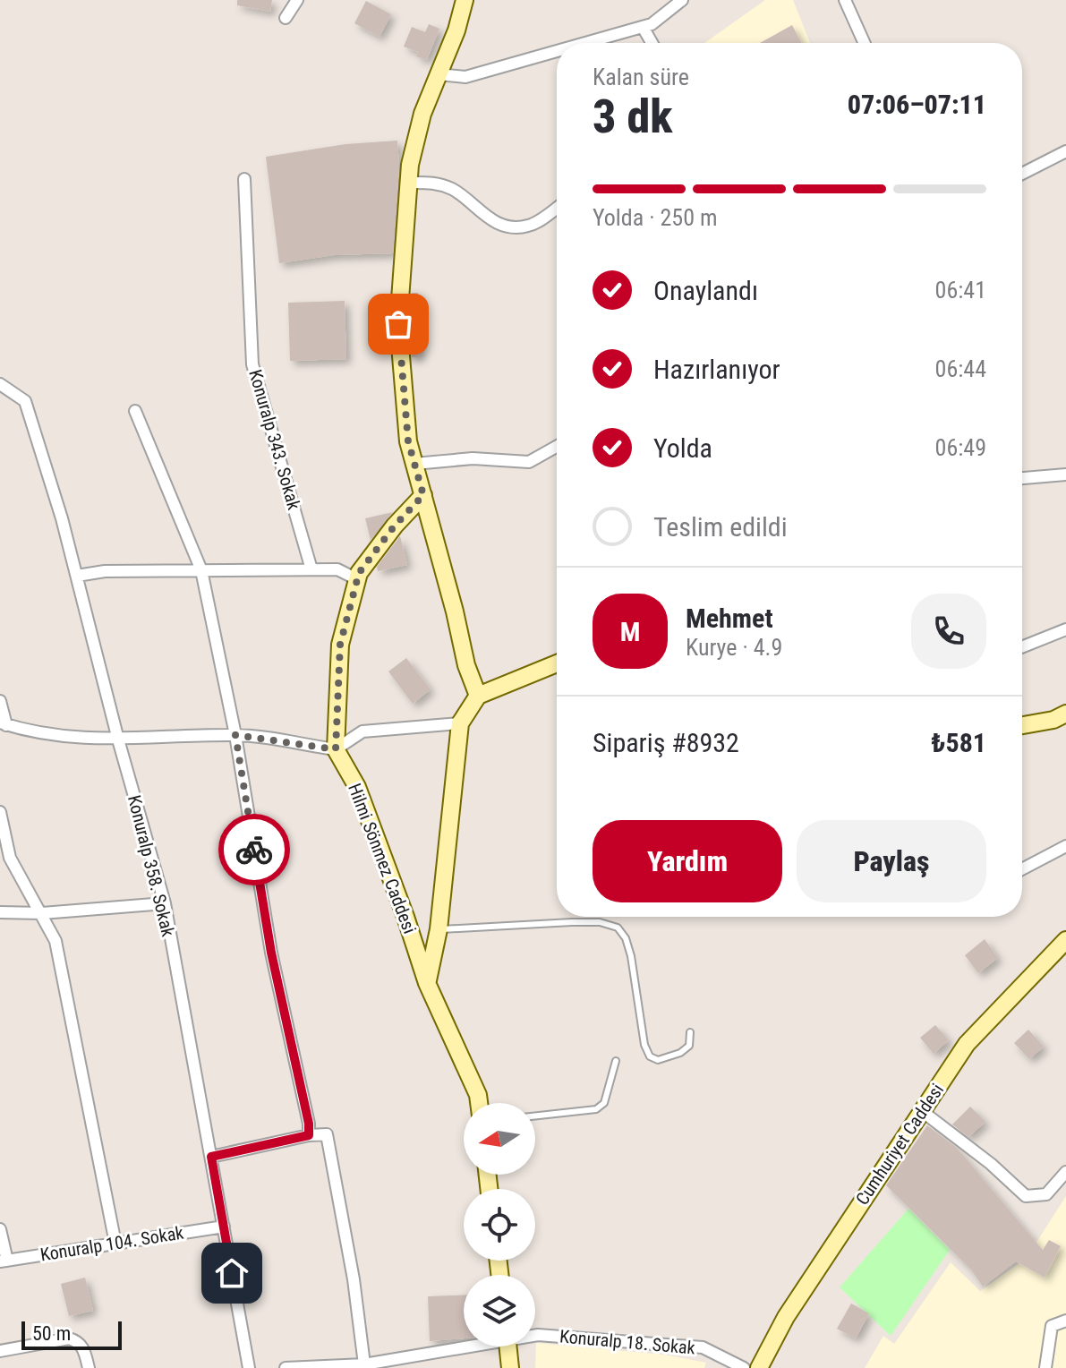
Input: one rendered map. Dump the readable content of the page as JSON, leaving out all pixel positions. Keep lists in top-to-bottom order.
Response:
{
  "streets": {
    "street": [
      "Konuralp 343. Sokak",
      "Hilmi Sönmez Caddesi",
      "Konuralp 358. Sokak",
      "Cumhuriyet Caddesi",
      "Konuralp 104. Sokak",
      "Konuralp 18. Sokak"
    ]
  },
  "crossings": [
    ["Konuralp 358. Sokak", "Konuralp 104. Sokak"]
  ],
  "scale_bar": "50 m",
  "north": "left",
  "page": {
    "heading": ["3 dk", "Kalan süre", "07:06–07:11"],
    "panel": [
      "Mehmet",
      "Kurye · 4.9",
      "Sipariş #8932",
      "₺581"
    ],
    "bar": "Yolda · 250 m",
    "list": [
      ["Onaylandı", "06:41"],
      ["Hazırlanıyor", "06:44"],
      ["Yolda", "06:49"],
      "Teslim edildi"
    ],
    "round": "M",
    "buttons": ["Yardım", "Paylaş"],
    "scale": "50 m"
  }
}
